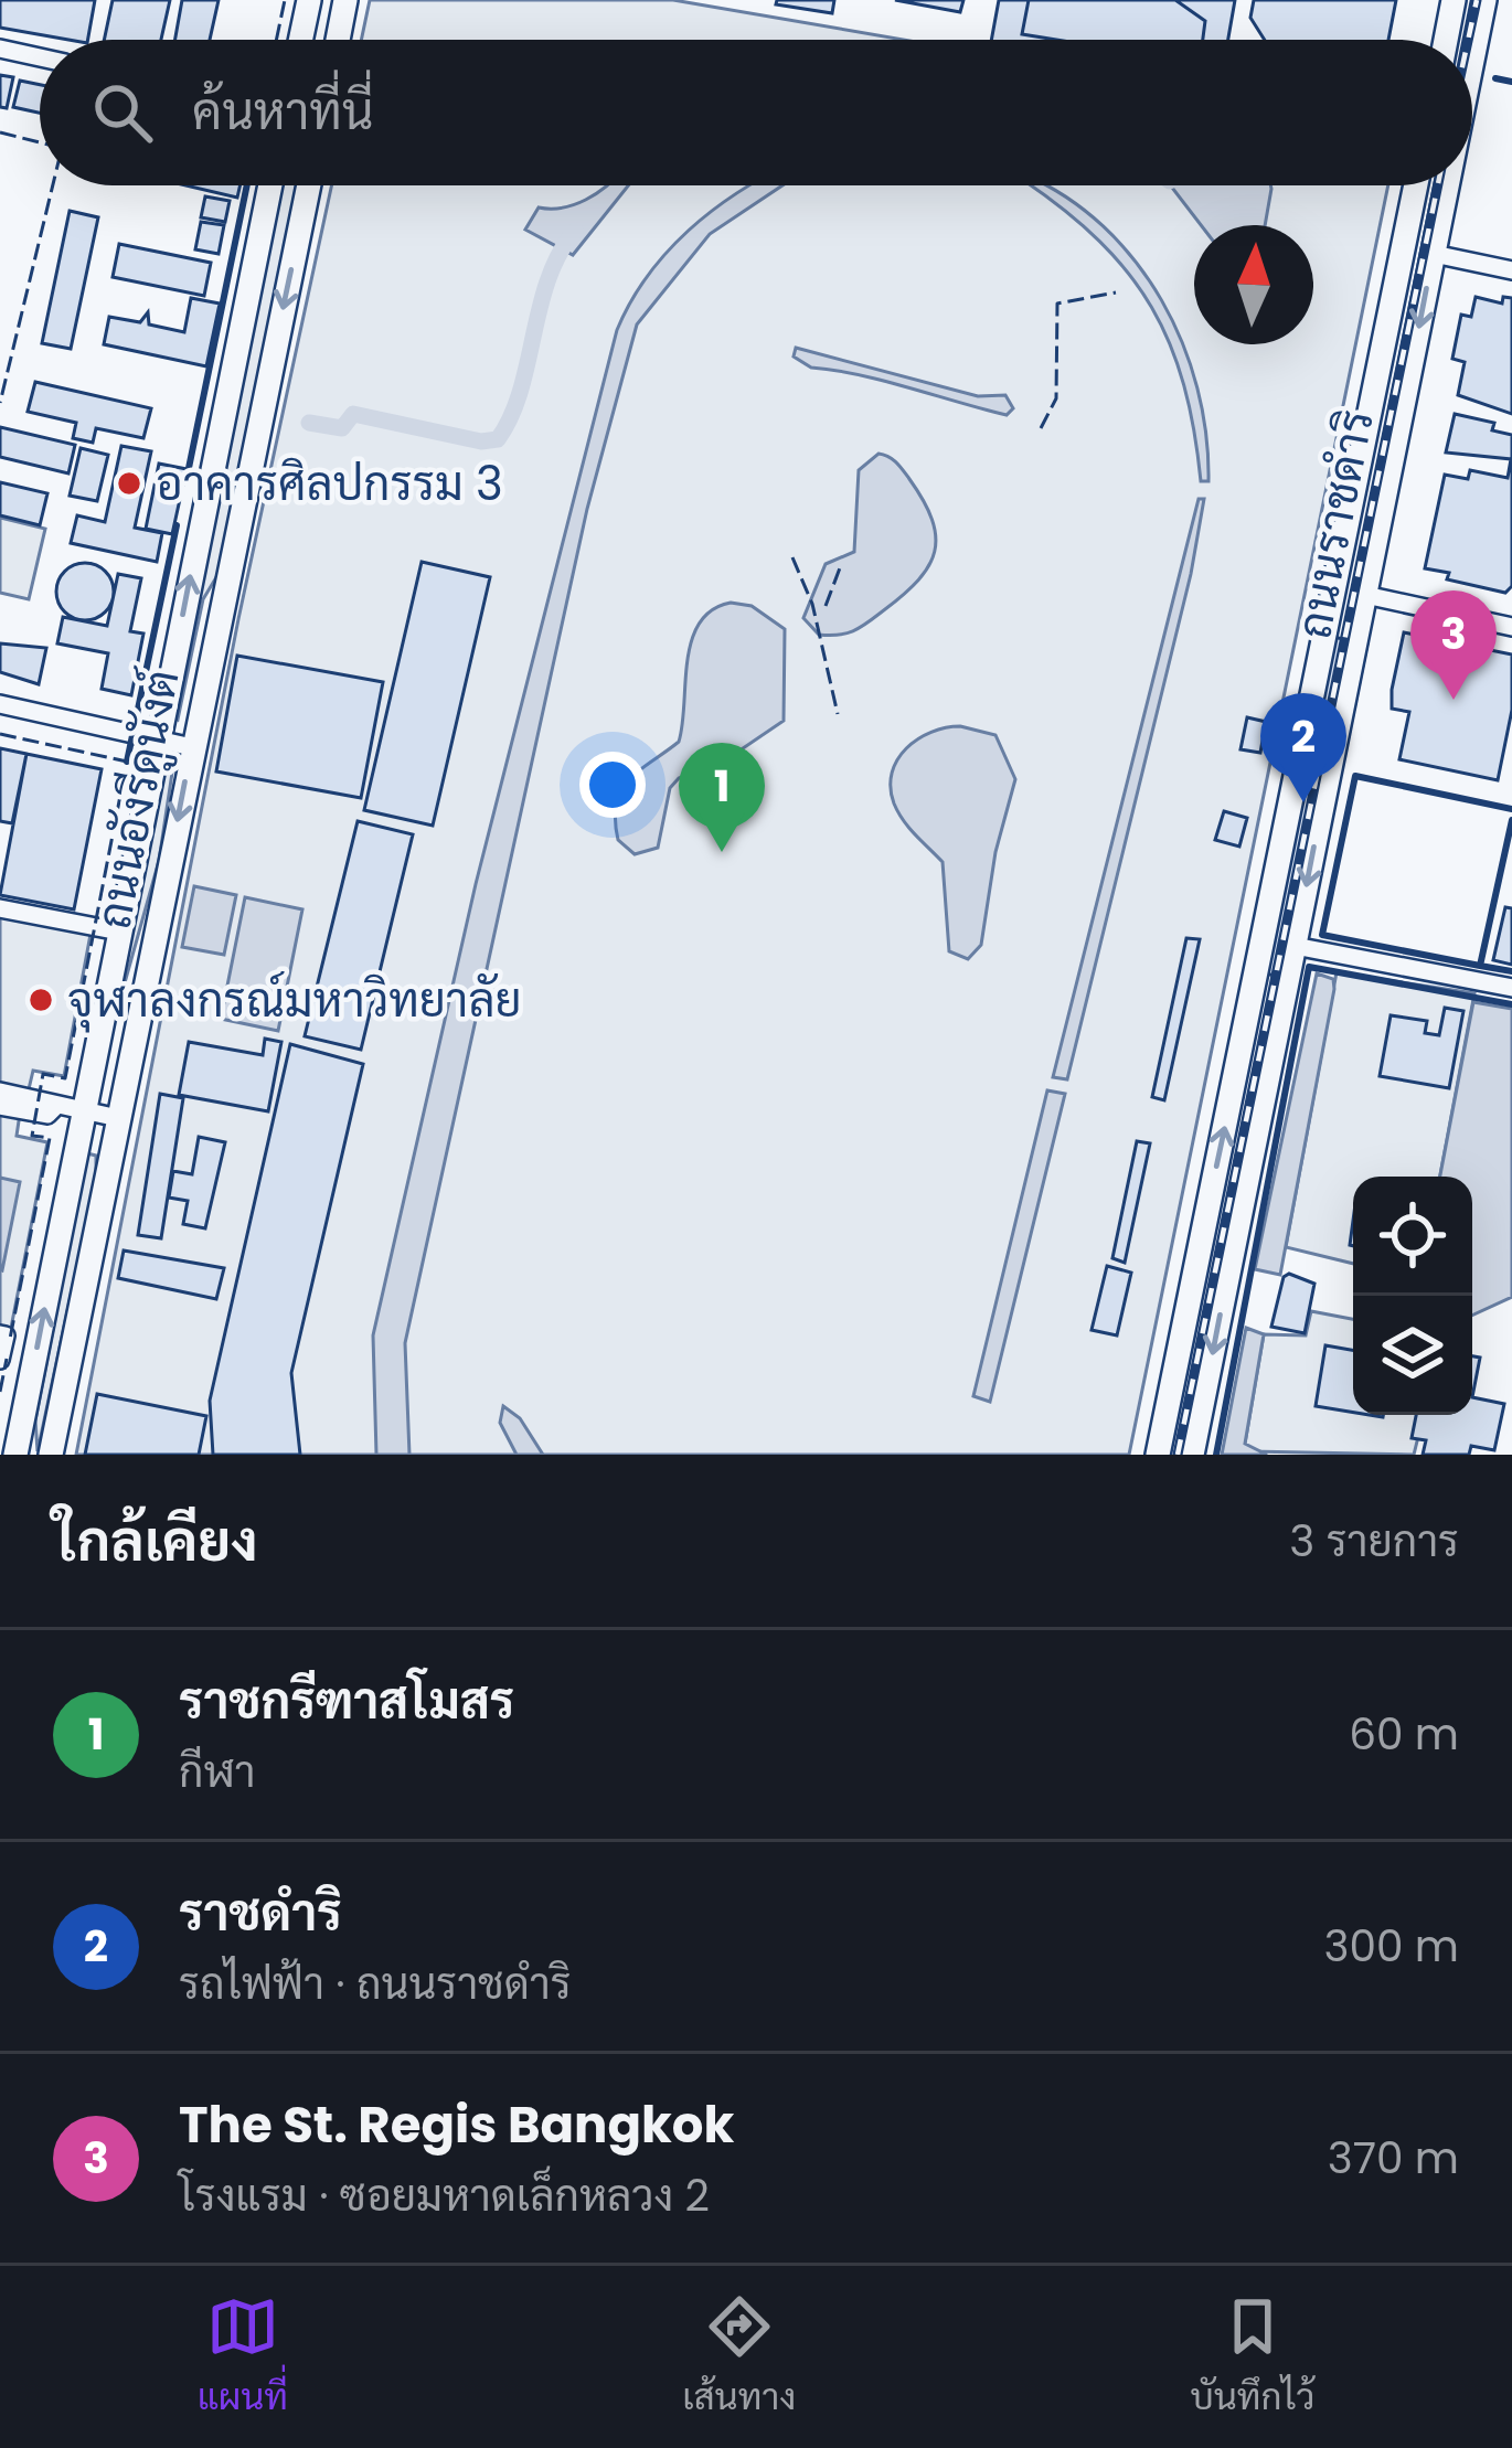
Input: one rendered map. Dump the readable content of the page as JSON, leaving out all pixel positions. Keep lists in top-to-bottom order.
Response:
{
  "streets": {
    "main road": ["ถนนราชดำริ", "ถนนอังรีดูนังต์"]
  },
  "places": ["อาคารศิลปกรรม 3", "จุฬาลงกรณ์มหาวิทยาลัย"],
  "north": "top",
  "page": {
    "search": "ค้นหาที่นี่",
    "pins": ["3", "2", "1"],
    "heading": ["ใกล้เคียง", "3 รายการ"],
    "list": [
      {
        "mark": "1",
        "name": "ราชกรีฑาสโมสร",
        "note": "กีฬา",
        "value": "60 m"
      },
      {
        "mark": "2",
        "name": "ราชดำริ",
        "note": "รถไฟฟ้า · ถนนราชดำริ",
        "value": "300 m"
      },
      {
        "mark": "3",
        "name": "The St. Regis Bangkok",
        "note": "โรงแรม · ซอยมหาดเล็กหลวง 2",
        "value": "370 m"
      }
    ],
    "nav": ["แผนที่", "เส้นทาง", "บันทึกไว้"]
  }
}
